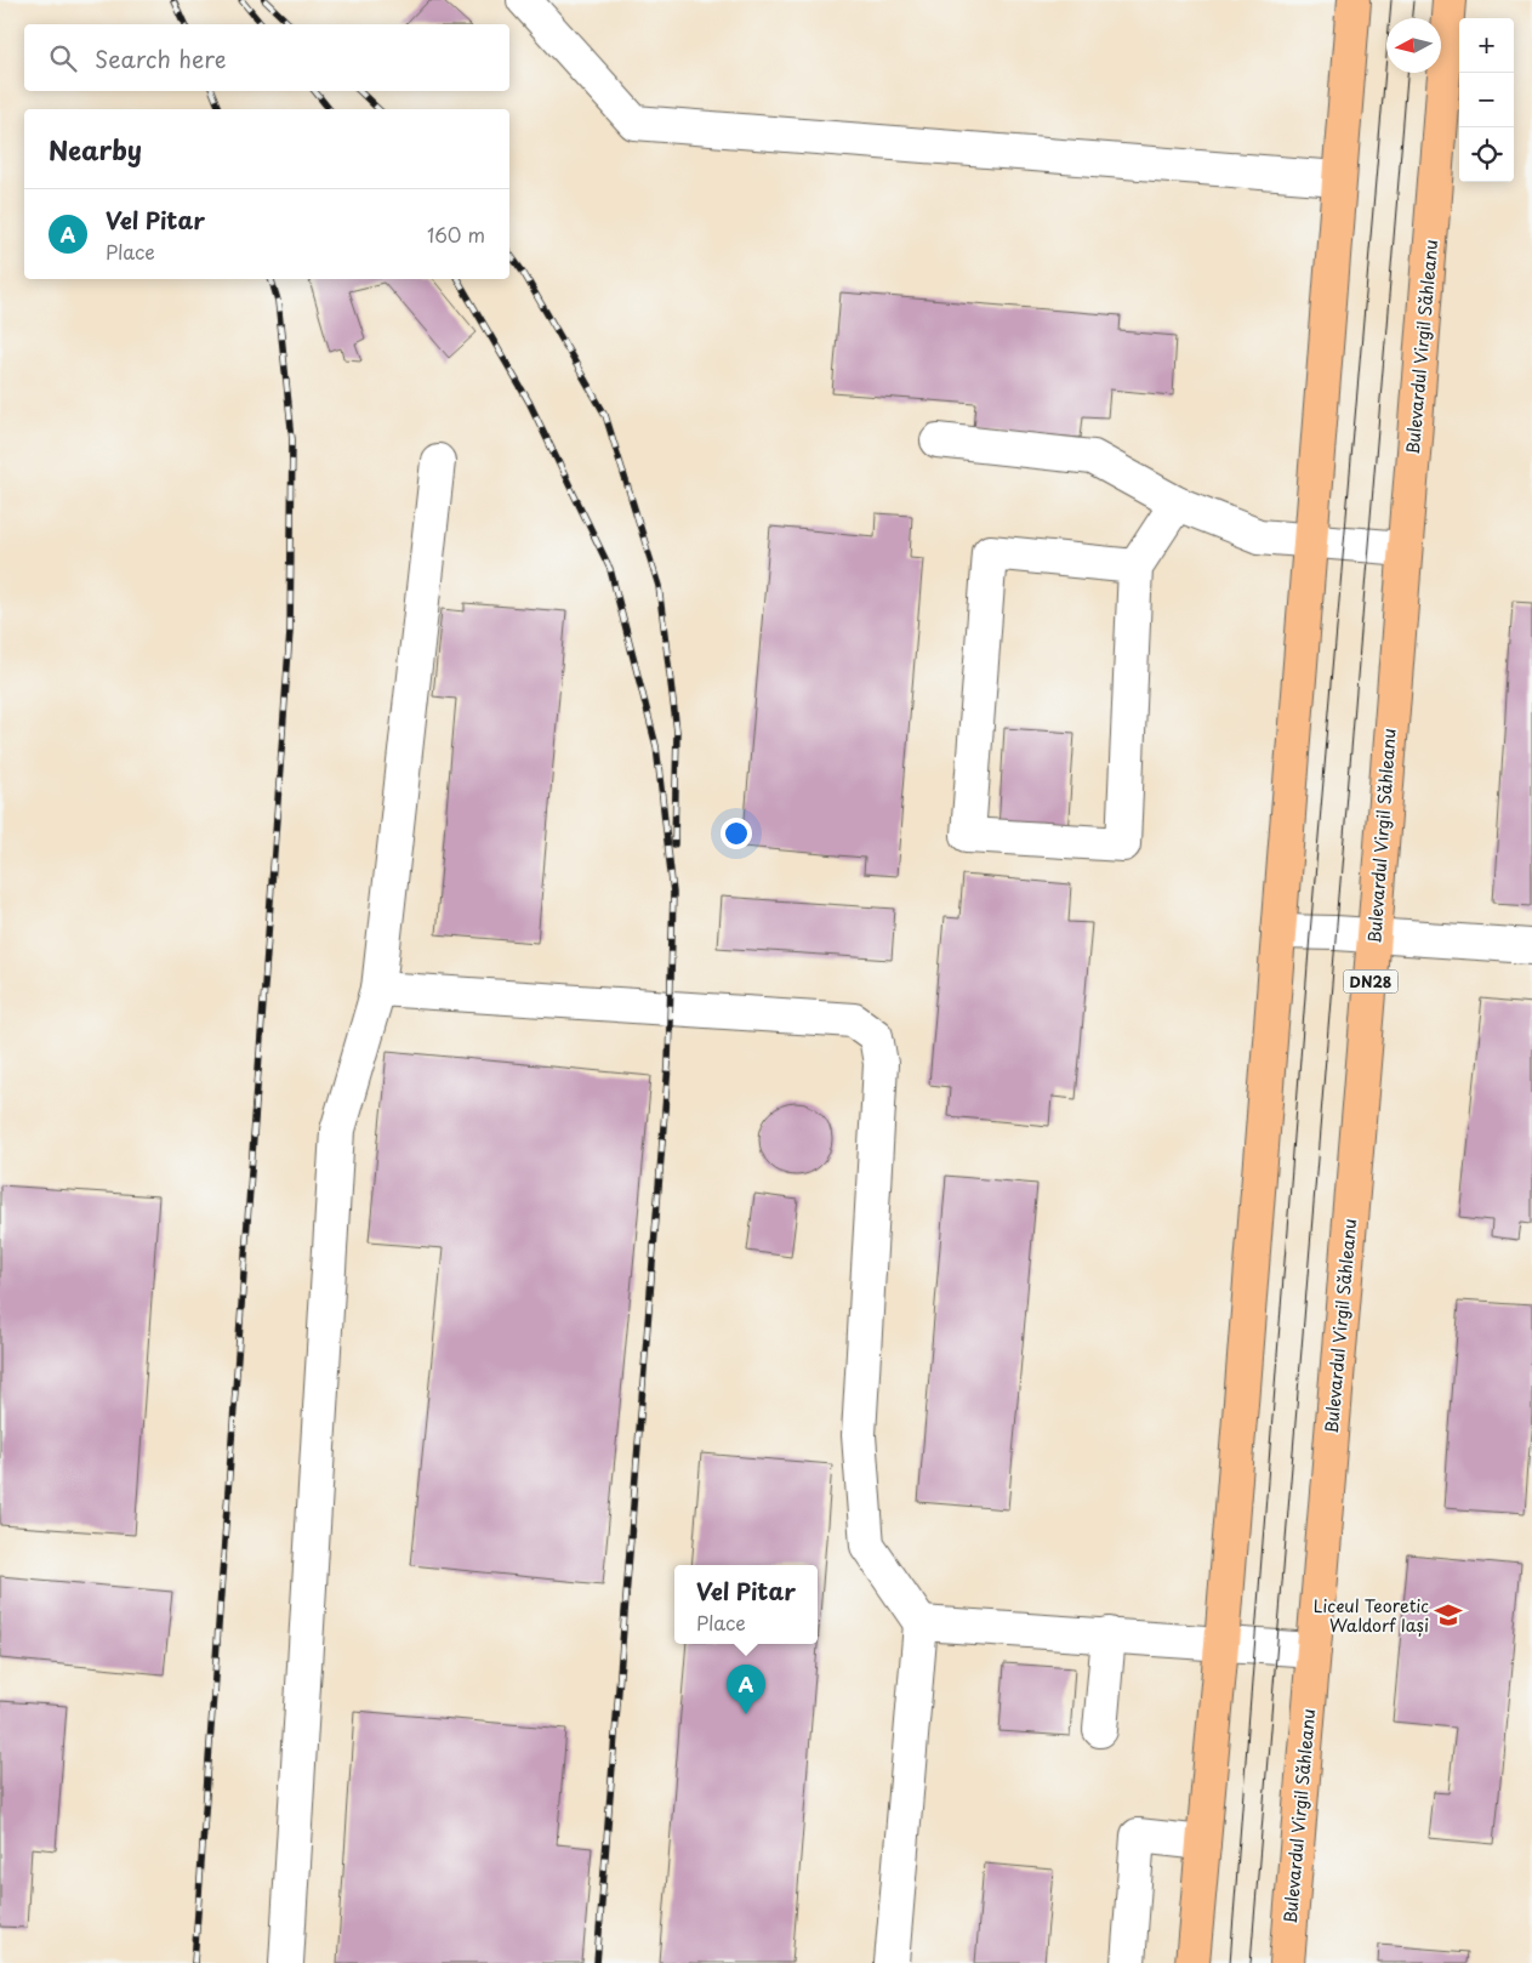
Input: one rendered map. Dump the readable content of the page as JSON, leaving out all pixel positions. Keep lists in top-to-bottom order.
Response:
{
  "streets": {
    "main road": ["Bulevardul Virgil Săhleanu", "DN28"]
  },
  "places": {
    "school or university": ["Liceul Teoretic Waldorf Iași"]
  },
  "north": "left",
  "page": {
    "map_buttons": ["+", "−"],
    "search": "Search here",
    "heading": "Nearby",
    "list": [
      {
        "mark": "A",
        "name": "Vel Pitar",
        "note": "Place",
        "value": "160 m"
      }
    ],
    "popup": ["Vel Pitar", "Place"],
    "pins": "A"
  }
}
